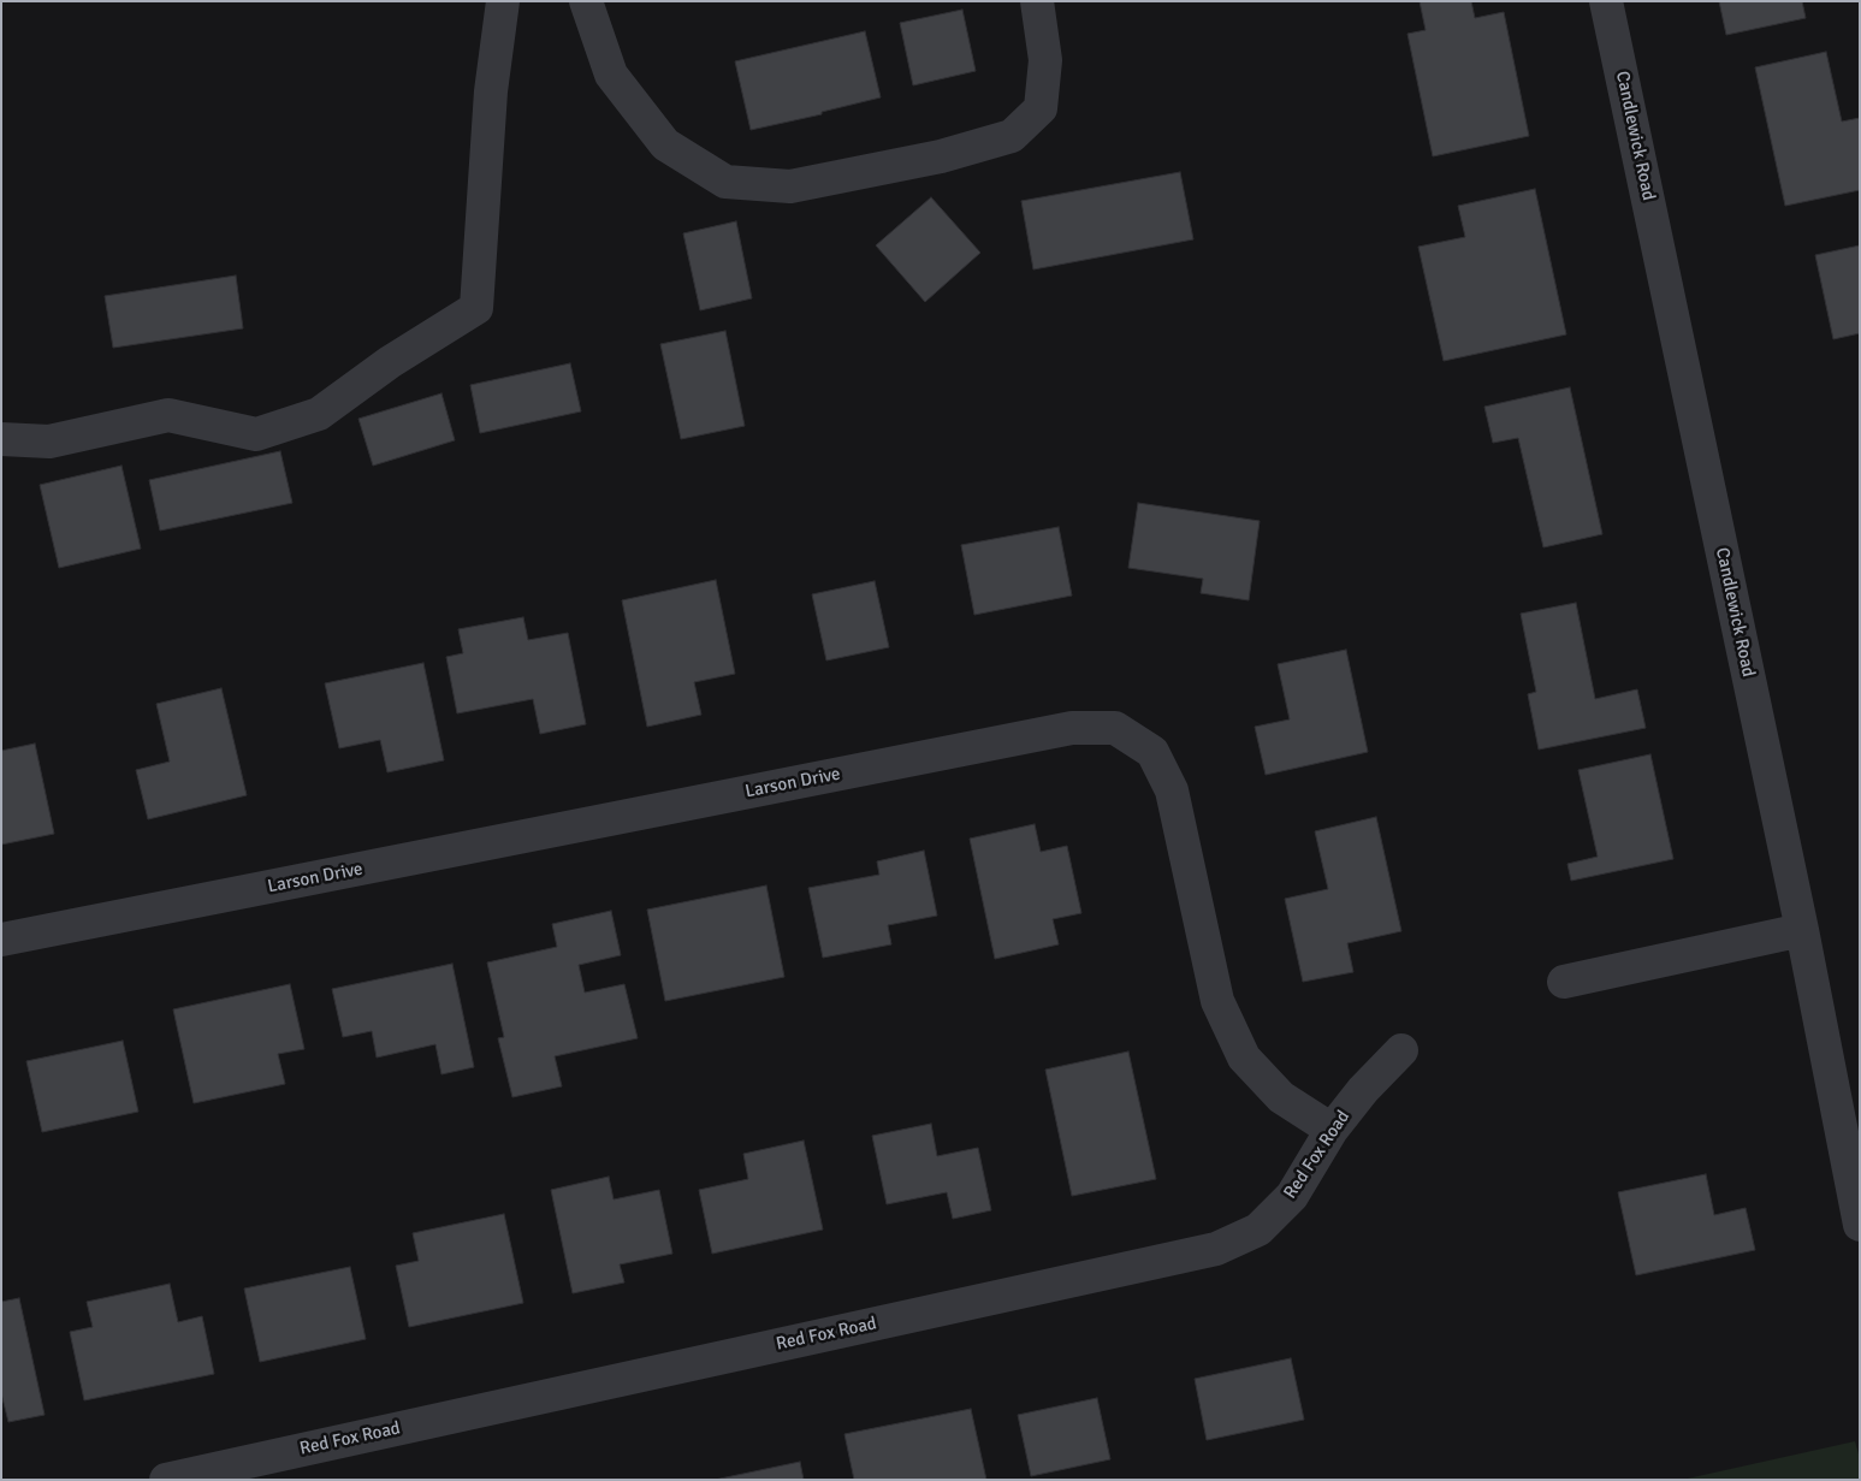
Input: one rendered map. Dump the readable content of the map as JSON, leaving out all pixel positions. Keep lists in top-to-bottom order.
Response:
{
  "streets": {
    "street": ["Candlewick Road", "Larson Drive", "Red Fox Road"]
  },
  "crossings": [
    ["Larson Drive", "Red Fox Road"]
  ]
}
